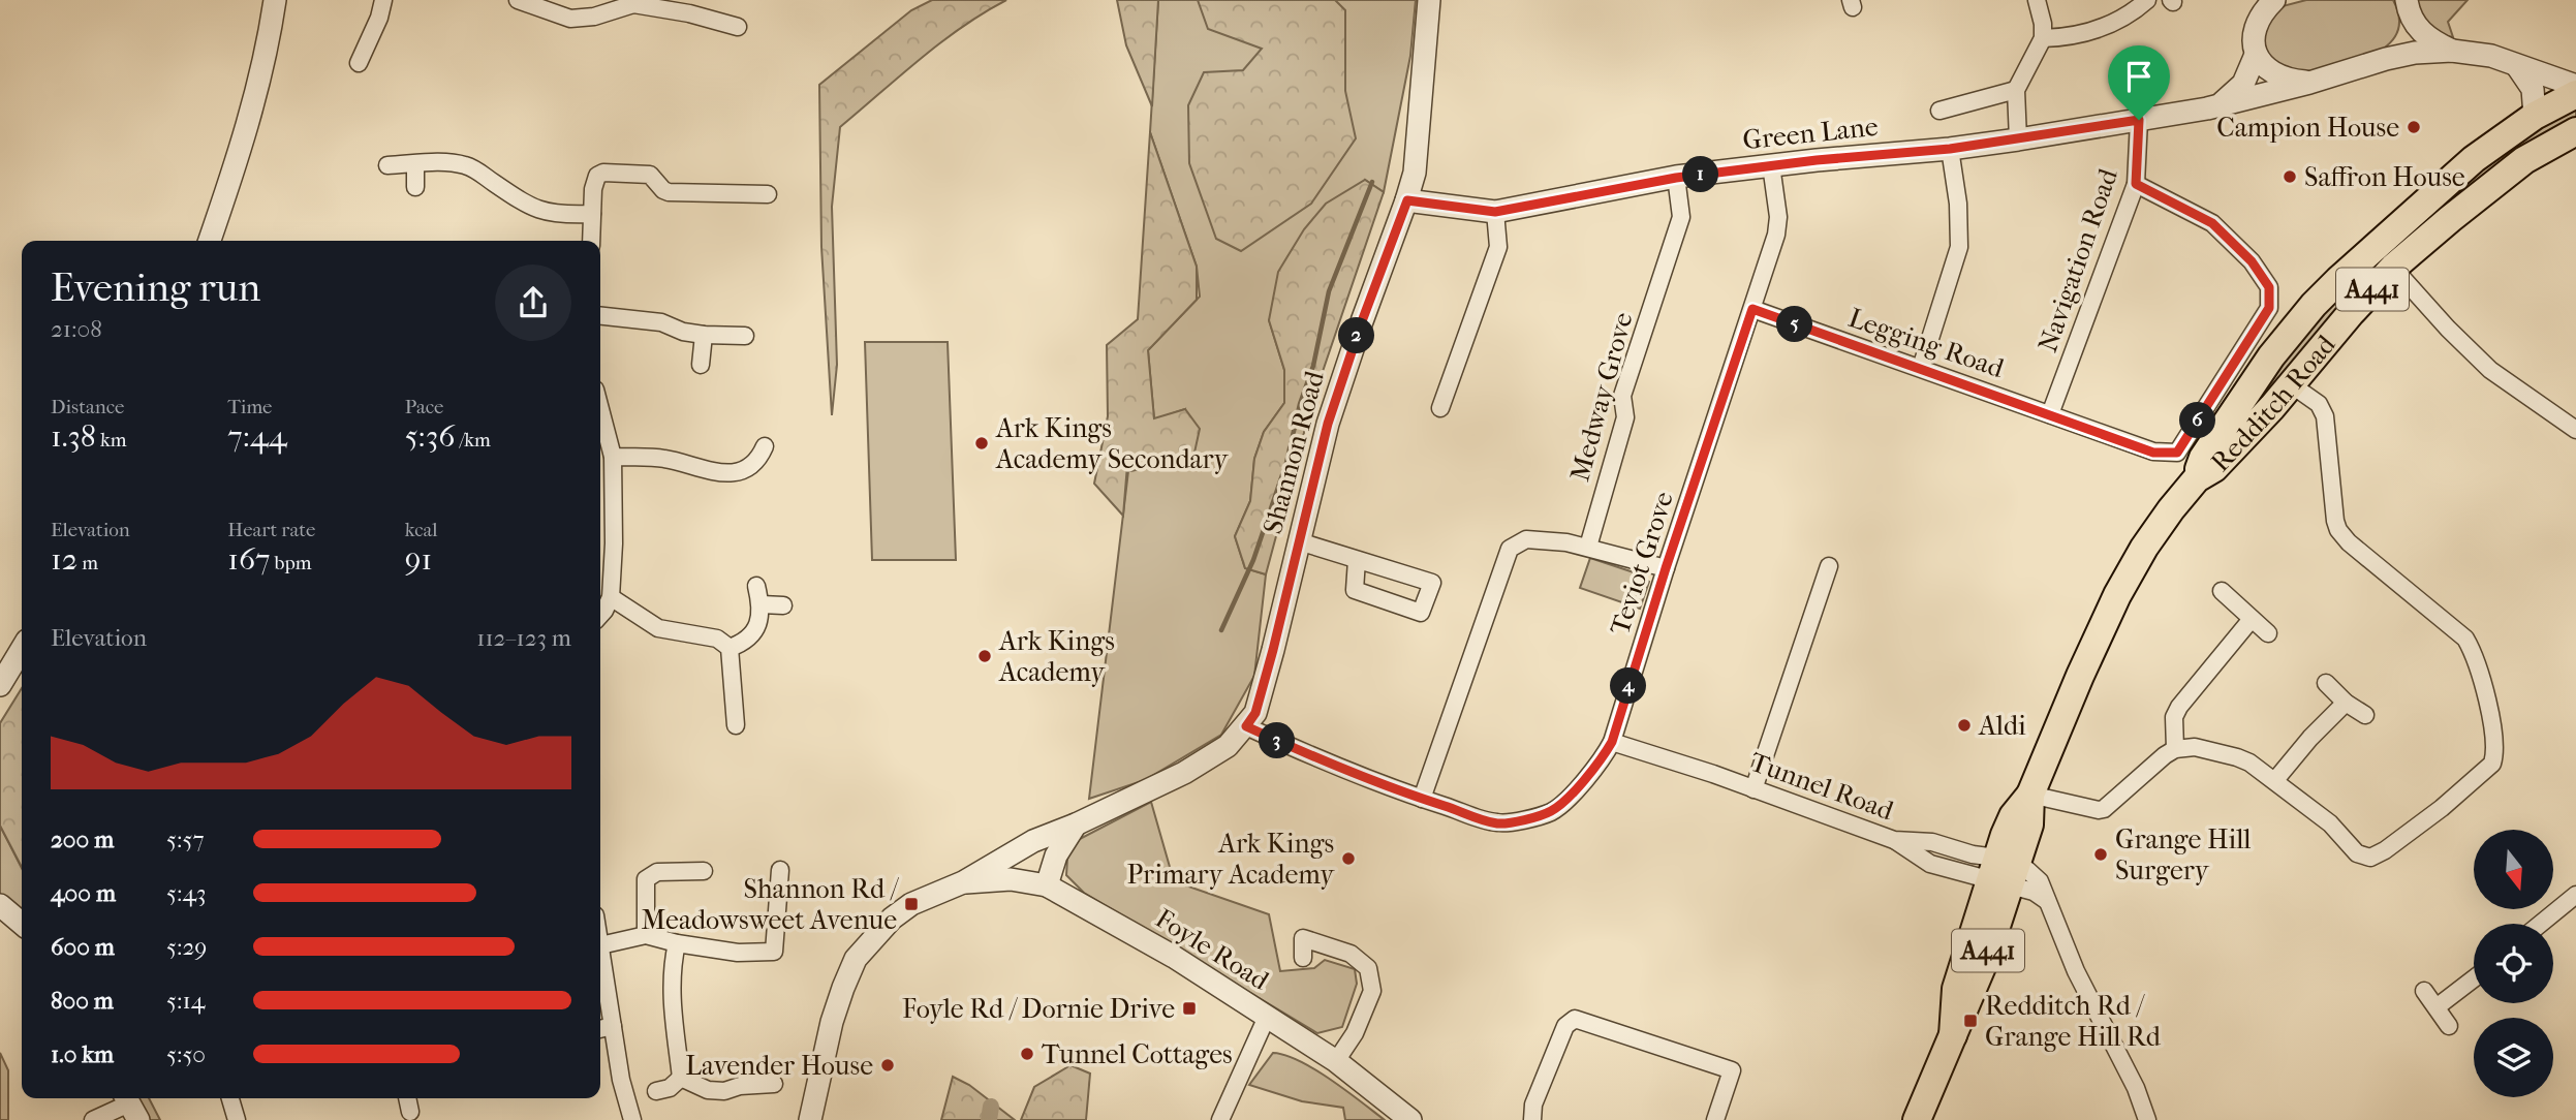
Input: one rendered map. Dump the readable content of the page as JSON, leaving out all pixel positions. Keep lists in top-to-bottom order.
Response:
{
  "streets": {
    "highway": ["A441", "Redditch Road"],
    "street": [
      "Green Lane",
      "Navigation Road",
      "Legging Road",
      "Medway Grove",
      "Shannon Road",
      "Teviot Grove",
      "Tunnel Road",
      "Foyle Road"
    ]
  },
  "crossings": [
    ["Green Lane", "Navigation Road"],
    ["Green Lane", "Medway Grove"],
    ["Green Lane", "Shannon Road"],
    ["Green Lane", "Teviot Grove"],
    ["Navigation Road", "Legging Road"],
    ["Legging Road", "Teviot Grove"],
    ["Redditch Road", "Tunnel Road"],
    ["Shannon Road", "Teviot Grove"],
    ["Shannon Road", "Foyle Road"],
    ["Teviot Grove", "Tunnel Road"]
  ],
  "places": {
    "other": [
      "Campion House",
      "Saffron House",
      "Ark Kings Academy Secondary",
      "Ark Kings Academy",
      "Aldi",
      "Grange Hill Surgery",
      "Ark Kings Primary Academy",
      "Tunnel Cottages",
      "Lavender House"
    ],
    "transit": ["Shannon Rd / Meadowsweet Avenue", "Foyle Rd / Dornie Drive", "Redditch Rd / Grange Hill Rd"]
  },
  "north": "bottom",
  "page": {
    "pins": [
      "1",
      "5",
      "2",
      "6",
      "4",
      "3"
    ],
    "heading": ["Evening run", "21:08"],
    "stats": [
      ["Distance", "1.38 km"],
      ["Time", "7:44"],
      ["Pace", "5:36 /km"],
      ["Elevation", "12 m"],
      ["Heart rate", "167 bpm"],
      ["kcal", "91"]
    ],
    "chart": ["Elevation", "112–123 m"],
    "list": [
      {
        "name": "200 m",
        "note": "5:57"
      },
      {
        "name": "400 m",
        "note": "5:43"
      },
      {
        "name": "600 m",
        "note": "5:29"
      },
      {
        "name": "800 m",
        "note": "5:14"
      },
      {
        "name": "1.0 km",
        "note": "5:50"
      }
    ]
  }
}
